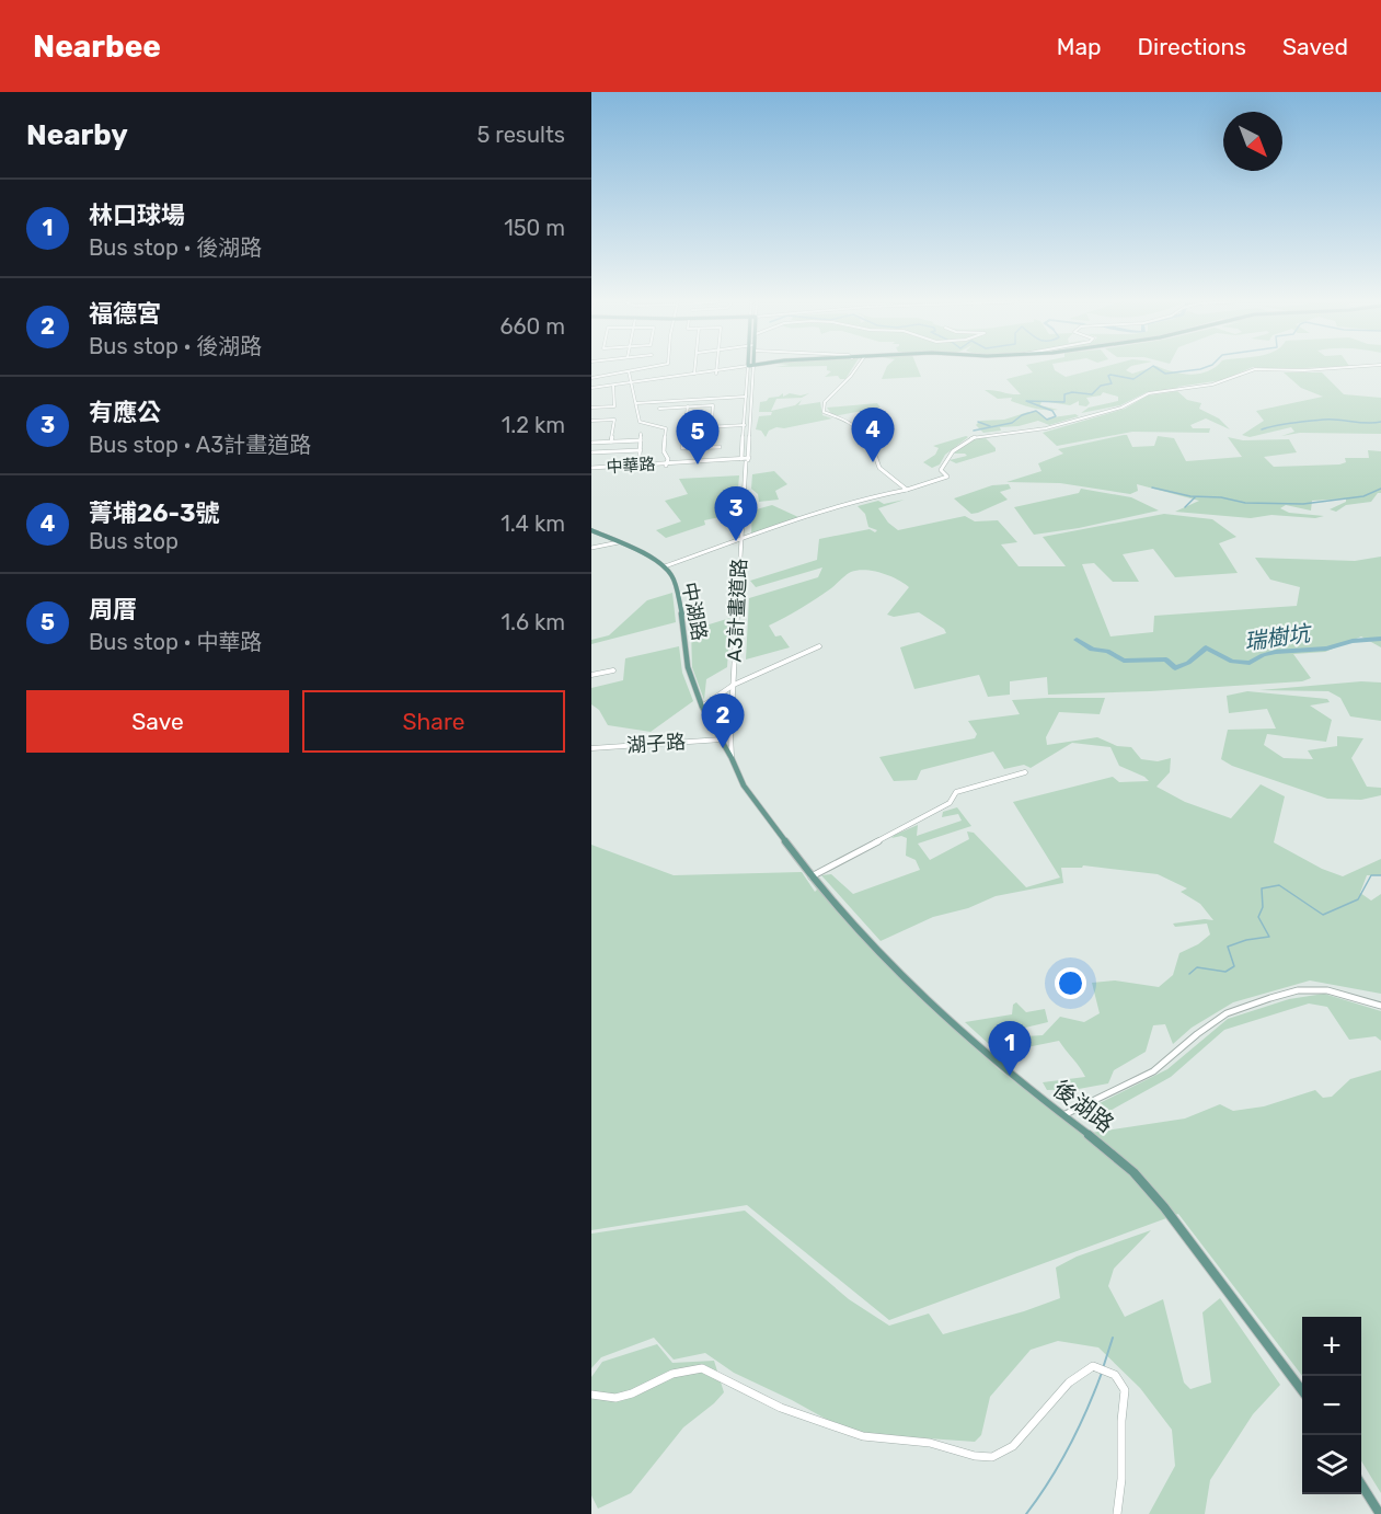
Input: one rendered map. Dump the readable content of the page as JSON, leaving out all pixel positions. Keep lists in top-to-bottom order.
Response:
{
  "streets": {
    "main road": ["中湖路", "後湖路"],
    "street": ["中華路", "A3計畫道路", "湖子路"]
  },
  "crossings": [
    ["中華路", "A3計畫道路"],
    ["A3計畫道路", "後湖路"],
    ["中湖路", "湖子路"],
    ["中湖路", "後湖路"],
    ["湖子路", "後湖路"]
  ],
  "water": ["瑞樹坑"],
  "north": "bottom right",
  "page": {
    "header": "Nearbee",
    "nav": ["Map", "Directions", "Saved"],
    "heading": ["Nearby", "5 results"],
    "list": [
      {
        "mark": "1",
        "name": "林口球場",
        "note": "Bus stop · 後湖路",
        "value": "150 m"
      },
      {
        "mark": "2",
        "name": "福德宮",
        "note": "Bus stop · 後湖路",
        "value": "660 m"
      },
      {
        "mark": "3",
        "name": "有應公",
        "note": "Bus stop · A3計畫道路",
        "value": "1.2 km"
      },
      {
        "mark": "4",
        "name": "菁埔26-3號",
        "note": "Bus stop",
        "value": "1.4 km"
      },
      {
        "mark": "5",
        "name": "周厝",
        "note": "Bus stop · 中華路",
        "value": "1.6 km"
      }
    ],
    "pins": [
      "4",
      "5",
      "3",
      "2",
      "1"
    ],
    "buttons": ["Save", "Share"],
    "map_buttons": ["+", "−"]
  }
}
